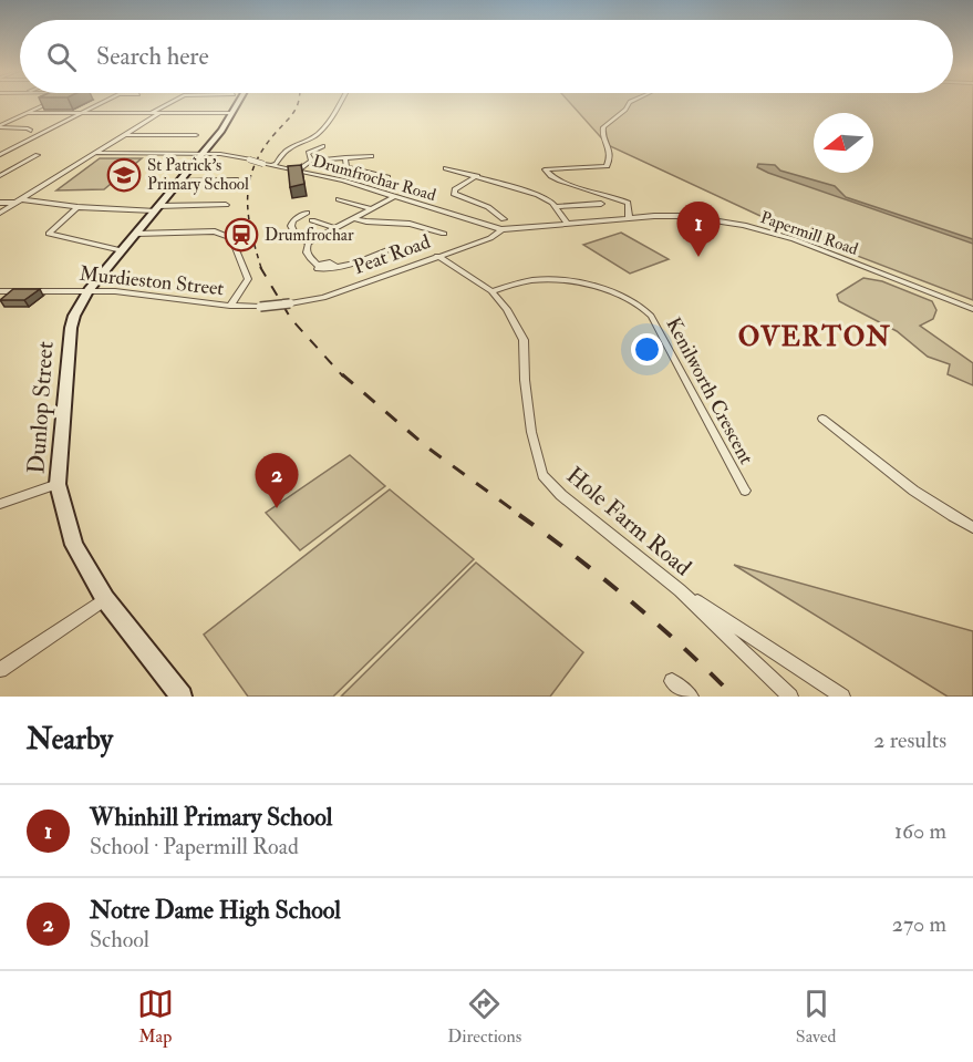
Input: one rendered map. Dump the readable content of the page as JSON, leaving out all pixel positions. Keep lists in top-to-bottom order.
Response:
{
  "streets": {
    "main road": ["Dunlop Street"],
    "street": [
      "Drumfrochar Road",
      "Papermill Road",
      "Peat Road",
      "Murdieston Street",
      "Kenilworth Crescent",
      "Hole Farm Road"
    ]
  },
  "crossings": [
    ["Drumfrochar Road", "Papermill Road"],
    ["Drumfrochar Road", "Peat Road"],
    ["Drumfrochar Road", "Dunlop Street"],
    ["Peat Road", "Murdieston Street"],
    ["Peat Road", "Hole Farm Road"],
    ["Murdieston Street", "Dunlop Street"],
    ["Kenilworth Crescent", "Hole Farm Road"]
  ],
  "districts": ["OVERTON"],
  "places": {
    "school or university": ["St Patrick's Primary School"],
    "station": ["Drumfrochar"]
  },
  "north": "left",
  "page": {
    "search": "Search here",
    "pins": ["1", "2"],
    "heading": ["Nearby", "2 results"],
    "list": [
      {
        "mark": "1",
        "name": "Whinhill Primary School",
        "note": "School · Papermill Road",
        "value": "160 m"
      },
      {
        "mark": "2",
        "name": "Notre Dame High School",
        "note": "School",
        "value": "270 m"
      }
    ],
    "nav": ["Map", "Directions", "Saved"]
  }
}
